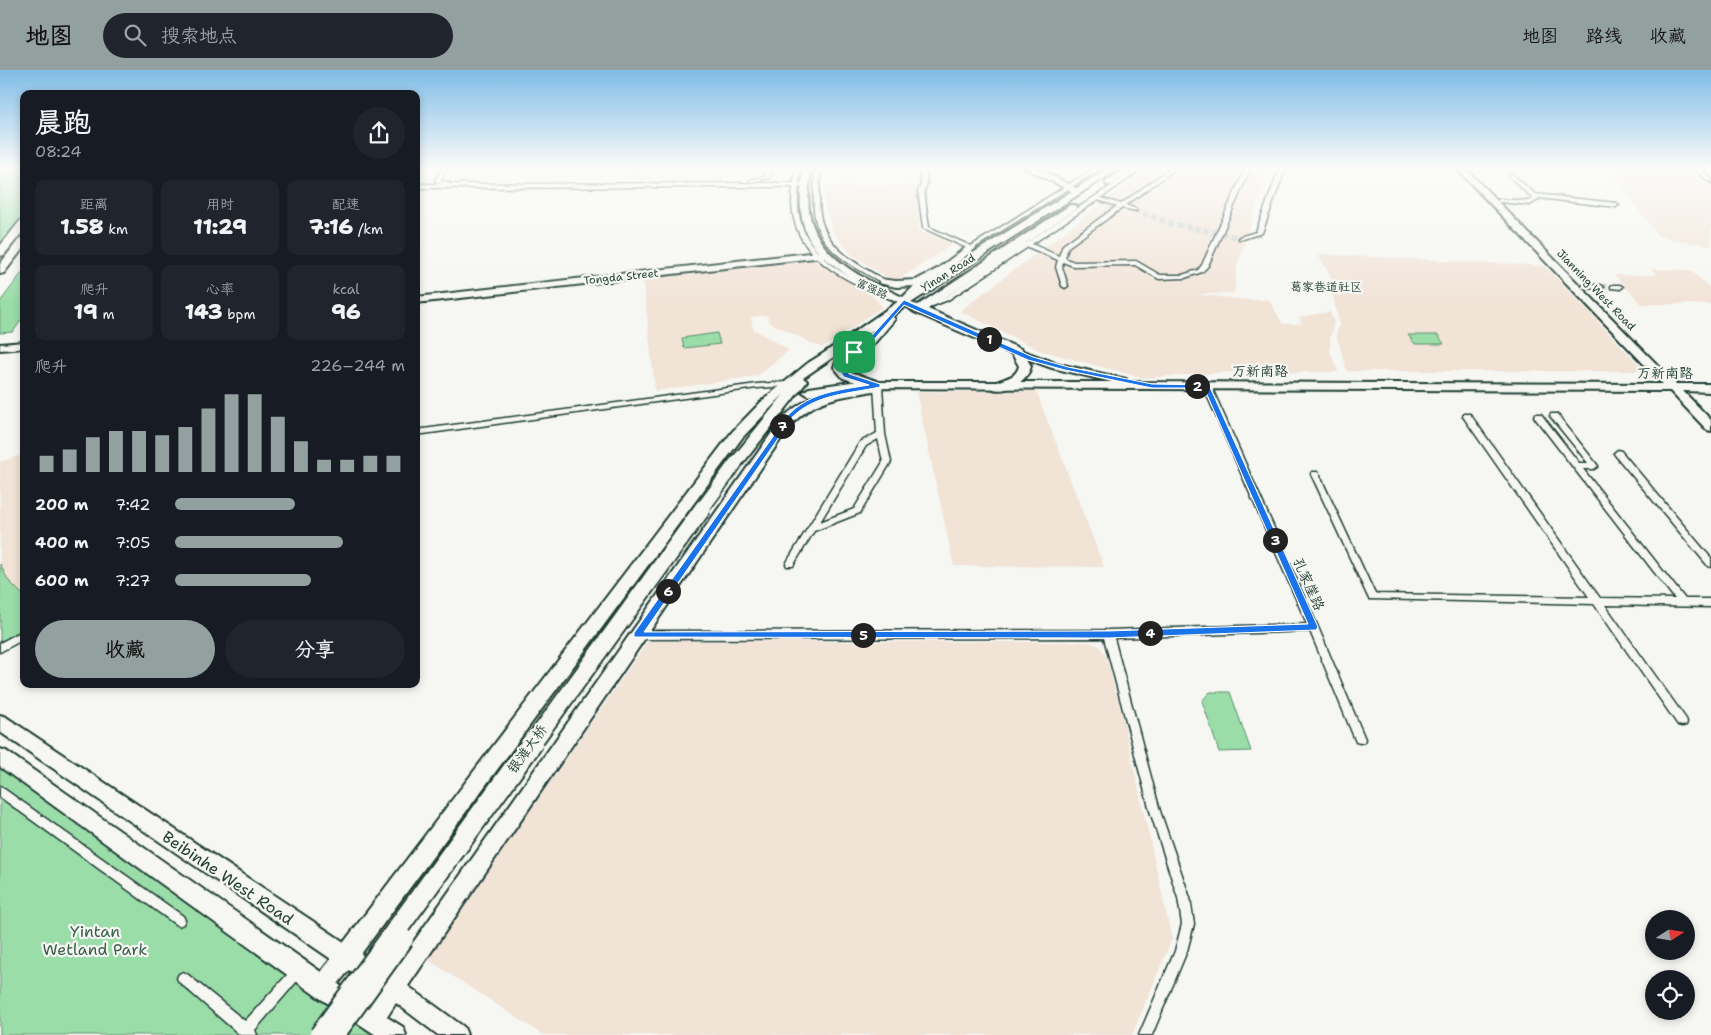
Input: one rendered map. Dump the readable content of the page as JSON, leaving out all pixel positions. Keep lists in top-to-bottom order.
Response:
{
  "streets": {
    "main road": [
      "Yinan Road",
      "Tongda Street",
      "富强路",
      "Jianning West Road",
      "万新南路",
      "银滩大桥",
      "Beibinhe West Road"
    ],
    "street": ["孔家崖路"]
  },
  "crossings": [
    ["Yinan Road", "富强路"],
    ["Yinan Road", "银滩大桥"],
    ["Tongda Street", "富强路"],
    ["Jianning West Road", "万新南路"],
    ["万新南路", "孔家崖路"]
  ],
  "districts": ["葛家巷道社区"],
  "parks": ["Yintan Wetland Park"],
  "north": "right",
  "page": {
    "header": "地图",
    "search": "搜索地点",
    "nav": ["地图", "路线", "收藏"],
    "heading": ["晨跑", "08:24"],
    "stats": [
      ["距离", "1.58 km"],
      ["用时", "11:29"],
      ["配速", "7:16 /km"],
      ["爬升", "19 m"],
      ["心率", "143 bpm"],
      ["kcal", "96"]
    ],
    "pins": [
      "1",
      "2",
      "7",
      "3",
      "6",
      "4",
      "5"
    ],
    "chart": ["爬升", "226–244 m"],
    "list": [
      {
        "name": "200 m",
        "note": "7:42"
      },
      {
        "name": "400 m",
        "note": "7:05"
      },
      {
        "name": "600 m",
        "note": "7:27"
      }
    ],
    "buttons": ["收藏", "分享"]
  }
}
